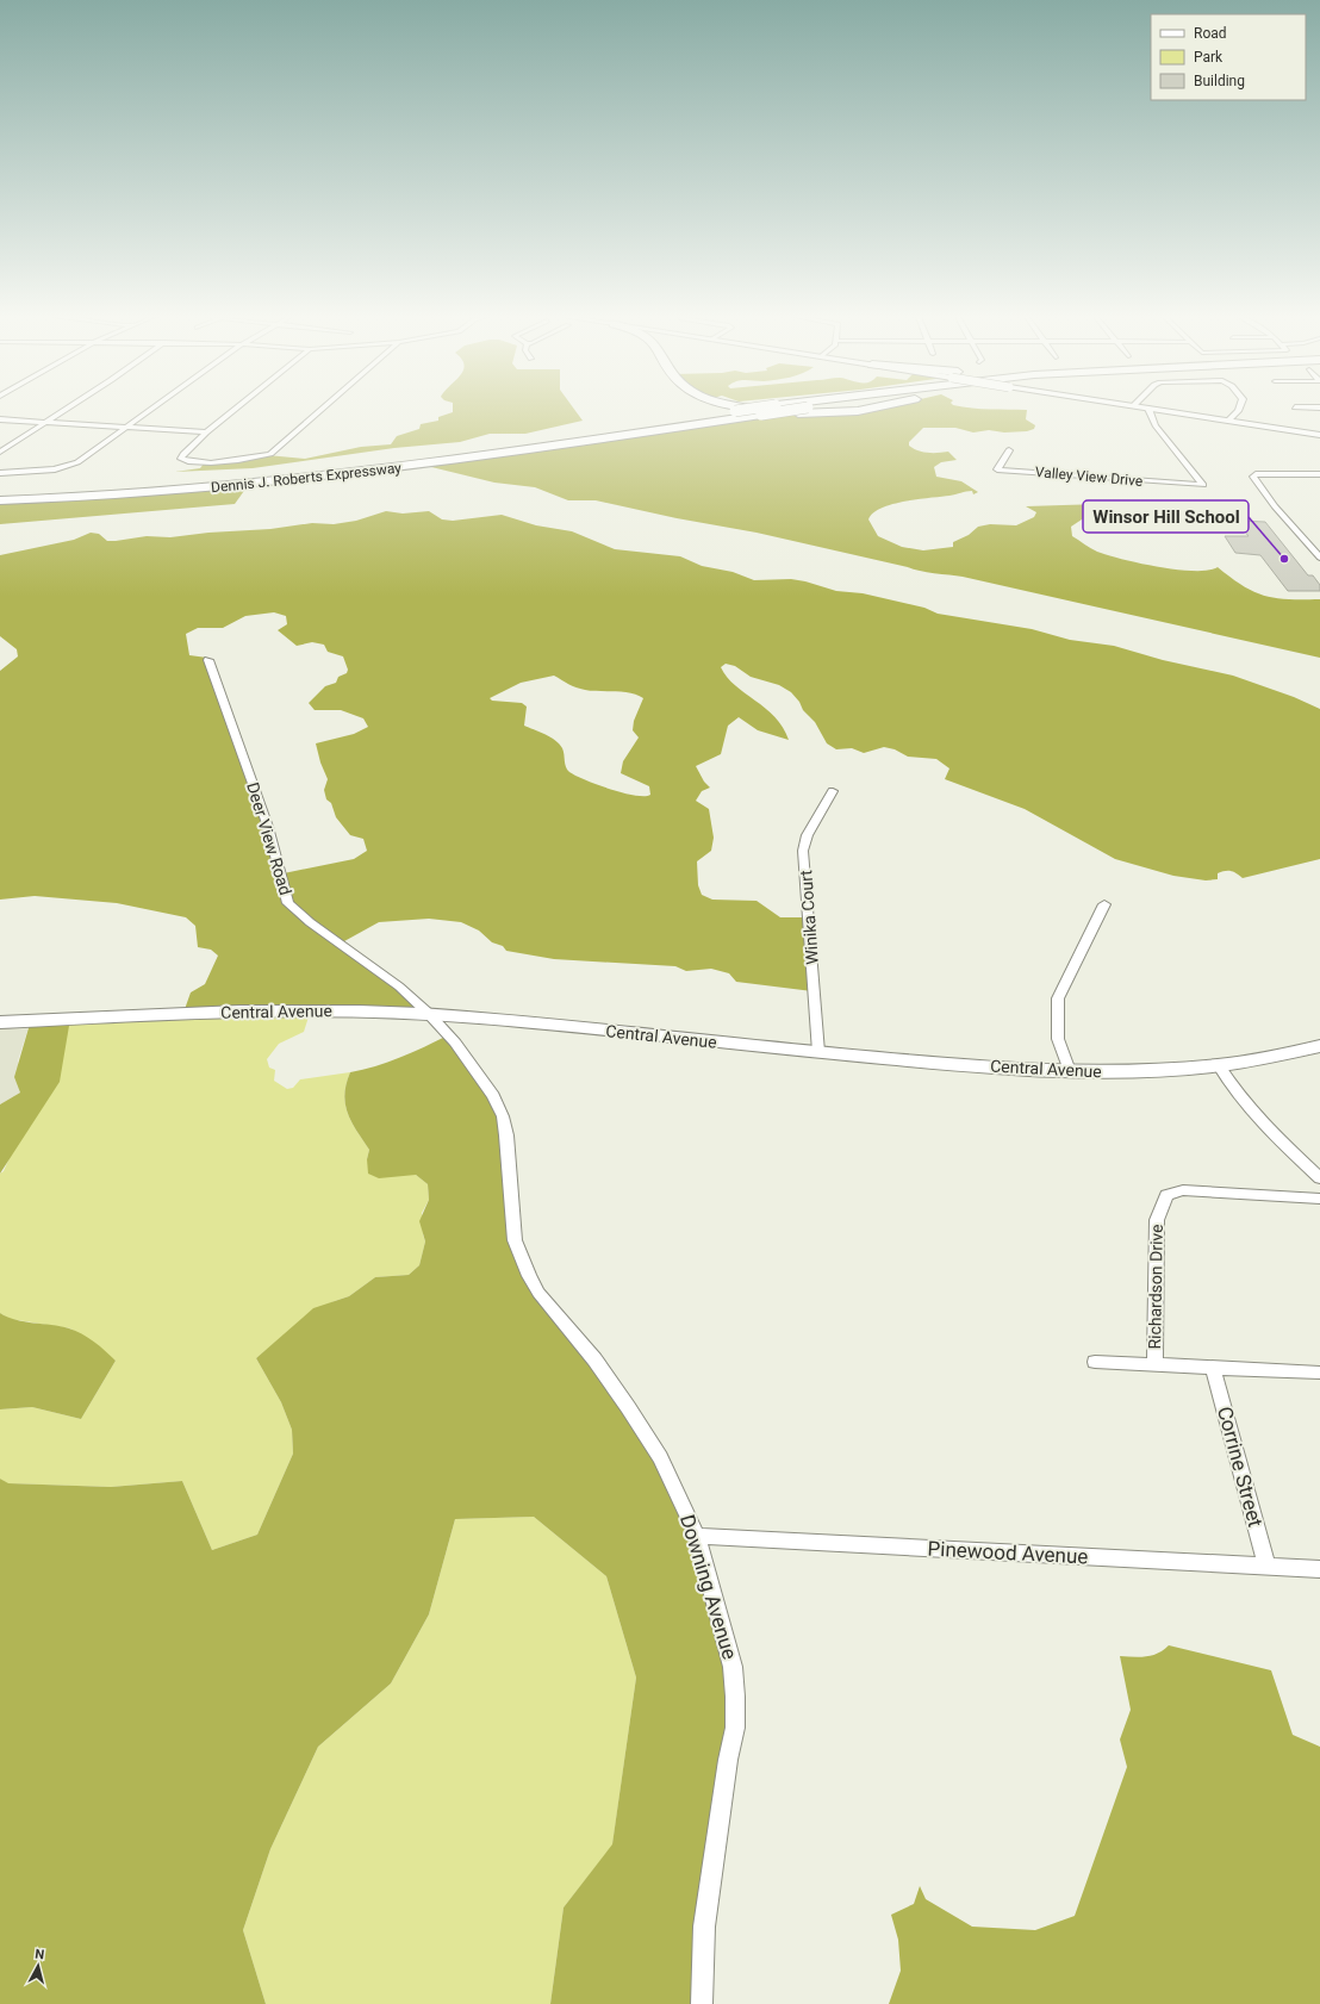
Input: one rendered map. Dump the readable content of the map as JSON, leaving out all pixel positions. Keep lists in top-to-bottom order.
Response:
{
  "streets": {
    "highway": ["Dennis J. Roberts Expressway"],
    "main road": ["Central Avenue"],
    "street": [
      "Valley View Drive",
      "Deer View Road",
      "Winika Court",
      "Richardson Drive",
      "Corrine Street",
      "Pinewood Avenue",
      "Downing Avenue"
    ]
  },
  "crossings": [
    ["Deer View Road", "Central Avenue"],
    ["Deer View Road", "Downing Avenue"],
    ["Winika Court", "Central Avenue"],
    ["Central Avenue", "Downing Avenue"],
    ["Corrine Street", "Pinewood Avenue"],
    ["Pinewood Avenue", "Downing Avenue"]
  ],
  "places": ["Winsor Hill School"],
  "legend": ["Road", "Park", "Building"],
  "north": "top"
}
